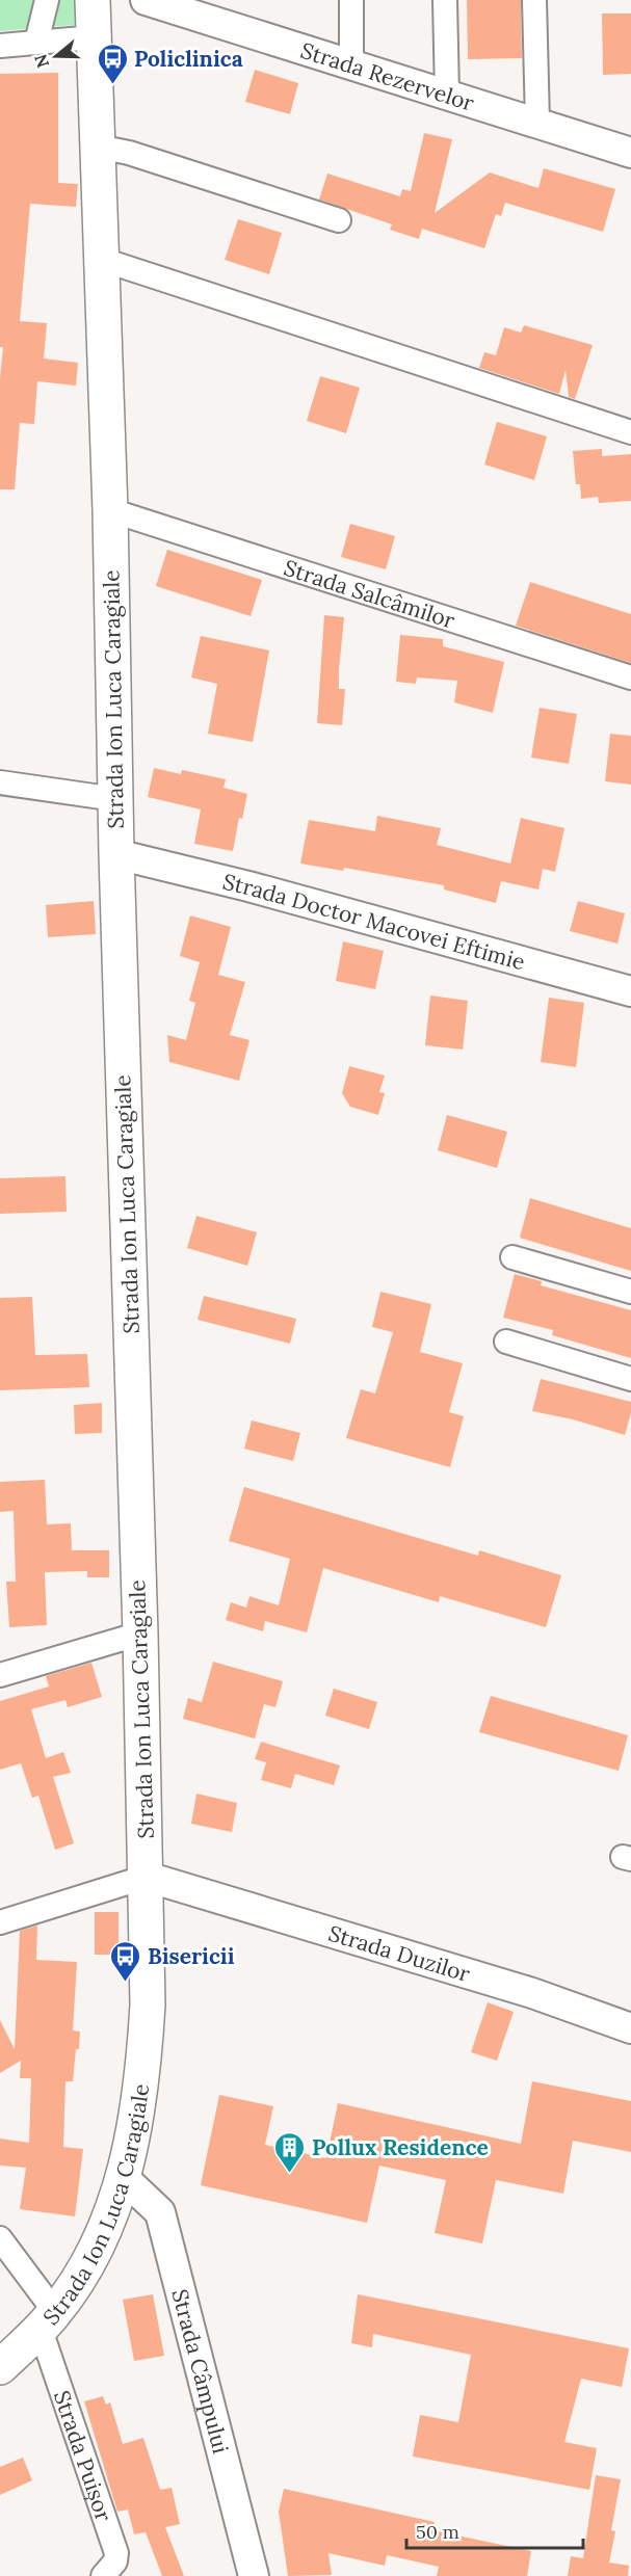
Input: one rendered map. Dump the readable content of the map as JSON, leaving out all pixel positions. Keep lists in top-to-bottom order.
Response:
{
  "streets": {
    "main road": ["Strada Ion Luca Caragiale"],
    "street": [
      "Strada Rezervelor",
      "Strada Salcâmilor",
      "Strada Doctor Macovei Eftimie",
      "Strada Duzilor",
      "Strada Câmpului",
      "Strada Puișor"
    ]
  },
  "crossings": [
    ["Strada Salcâmilor", "Strada Ion Luca Caragiale"],
    ["Strada Ion Luca Caragiale", "Strada Doctor Macovei Eftimie"],
    ["Strada Ion Luca Caragiale", "Strada Duzilor"],
    ["Strada Ion Luca Caragiale", "Strada Câmpului"],
    ["Strada Ion Luca Caragiale", "Strada Puișor"]
  ],
  "places": {
    "bus stop": ["Policlinica", "Bisericii"],
    "building": ["Pollux Residence"]
  },
  "scale_bar": "50 m",
  "north": "left"
}
